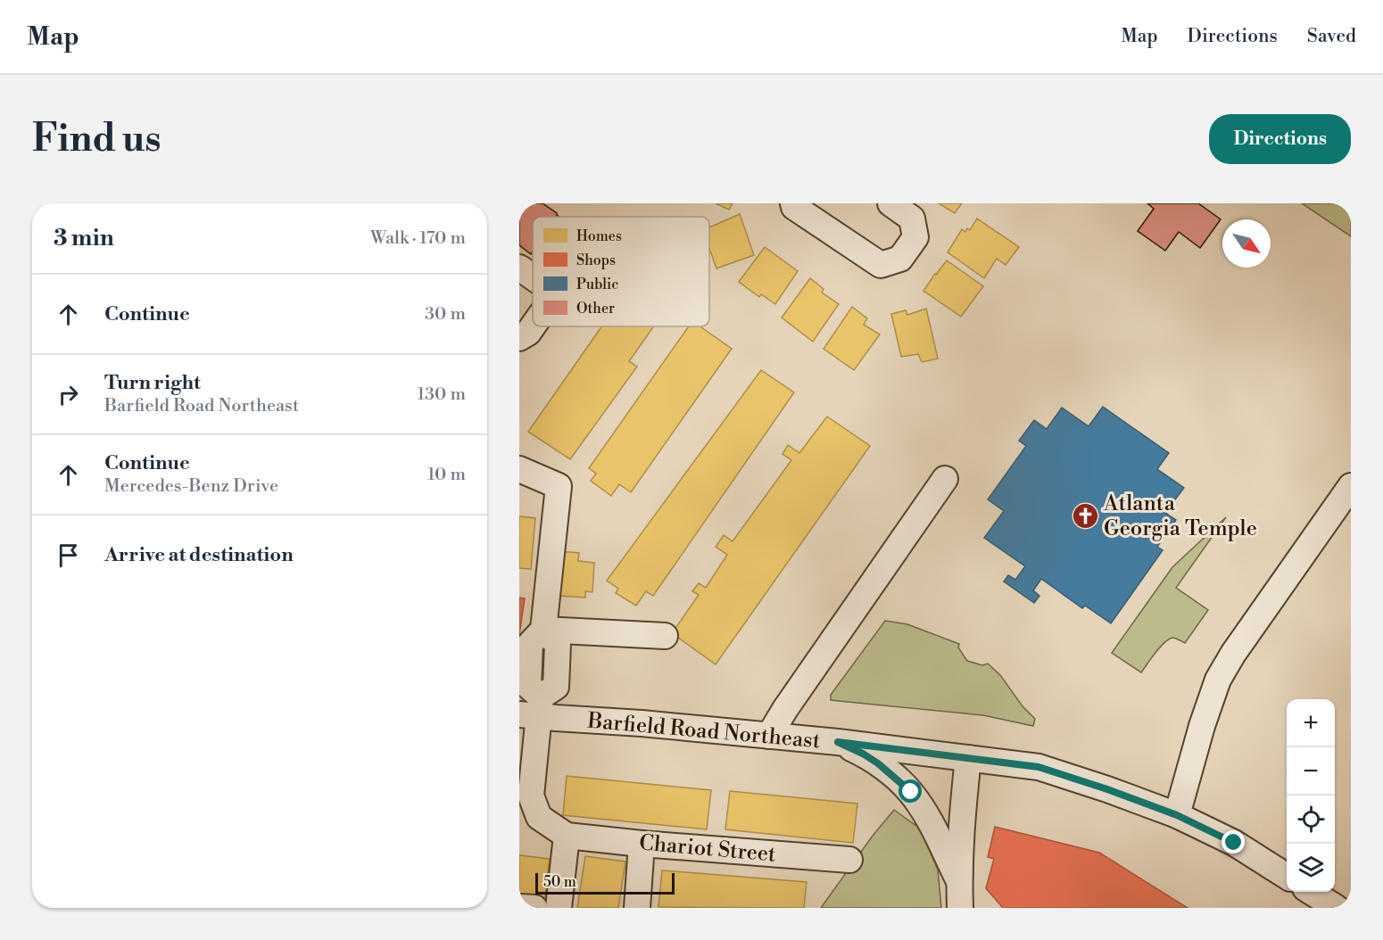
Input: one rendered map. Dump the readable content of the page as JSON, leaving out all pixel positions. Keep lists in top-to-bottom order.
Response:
{
  "streets": {
    "street": ["Barfield Road Northeast", "Chariot Street"]
  },
  "places": {
    "church": ["Atlanta Georgia Temple"]
  },
  "legend": [
    "Homes",
    "Shops",
    "Public",
    "Other"
  ],
  "scale_bar": "50 m",
  "north": "bottom right",
  "page": {
    "header": "Map",
    "nav": ["Map", "Directions", "Saved"],
    "buttons": "Directions",
    "title": "Find us",
    "heading": ["3 min", "Walk · 170 m"],
    "list": [
      ["Continue", "30 m"],
      ["Turn right", "Barfield Road Northeast", "130 m"],
      ["Continue", "Mercedes-Benz Drive", "10 m"],
      "Arrive at destination"
    ],
    "map_buttons": ["+", "−"],
    "scale": "50 m"
  }
}
